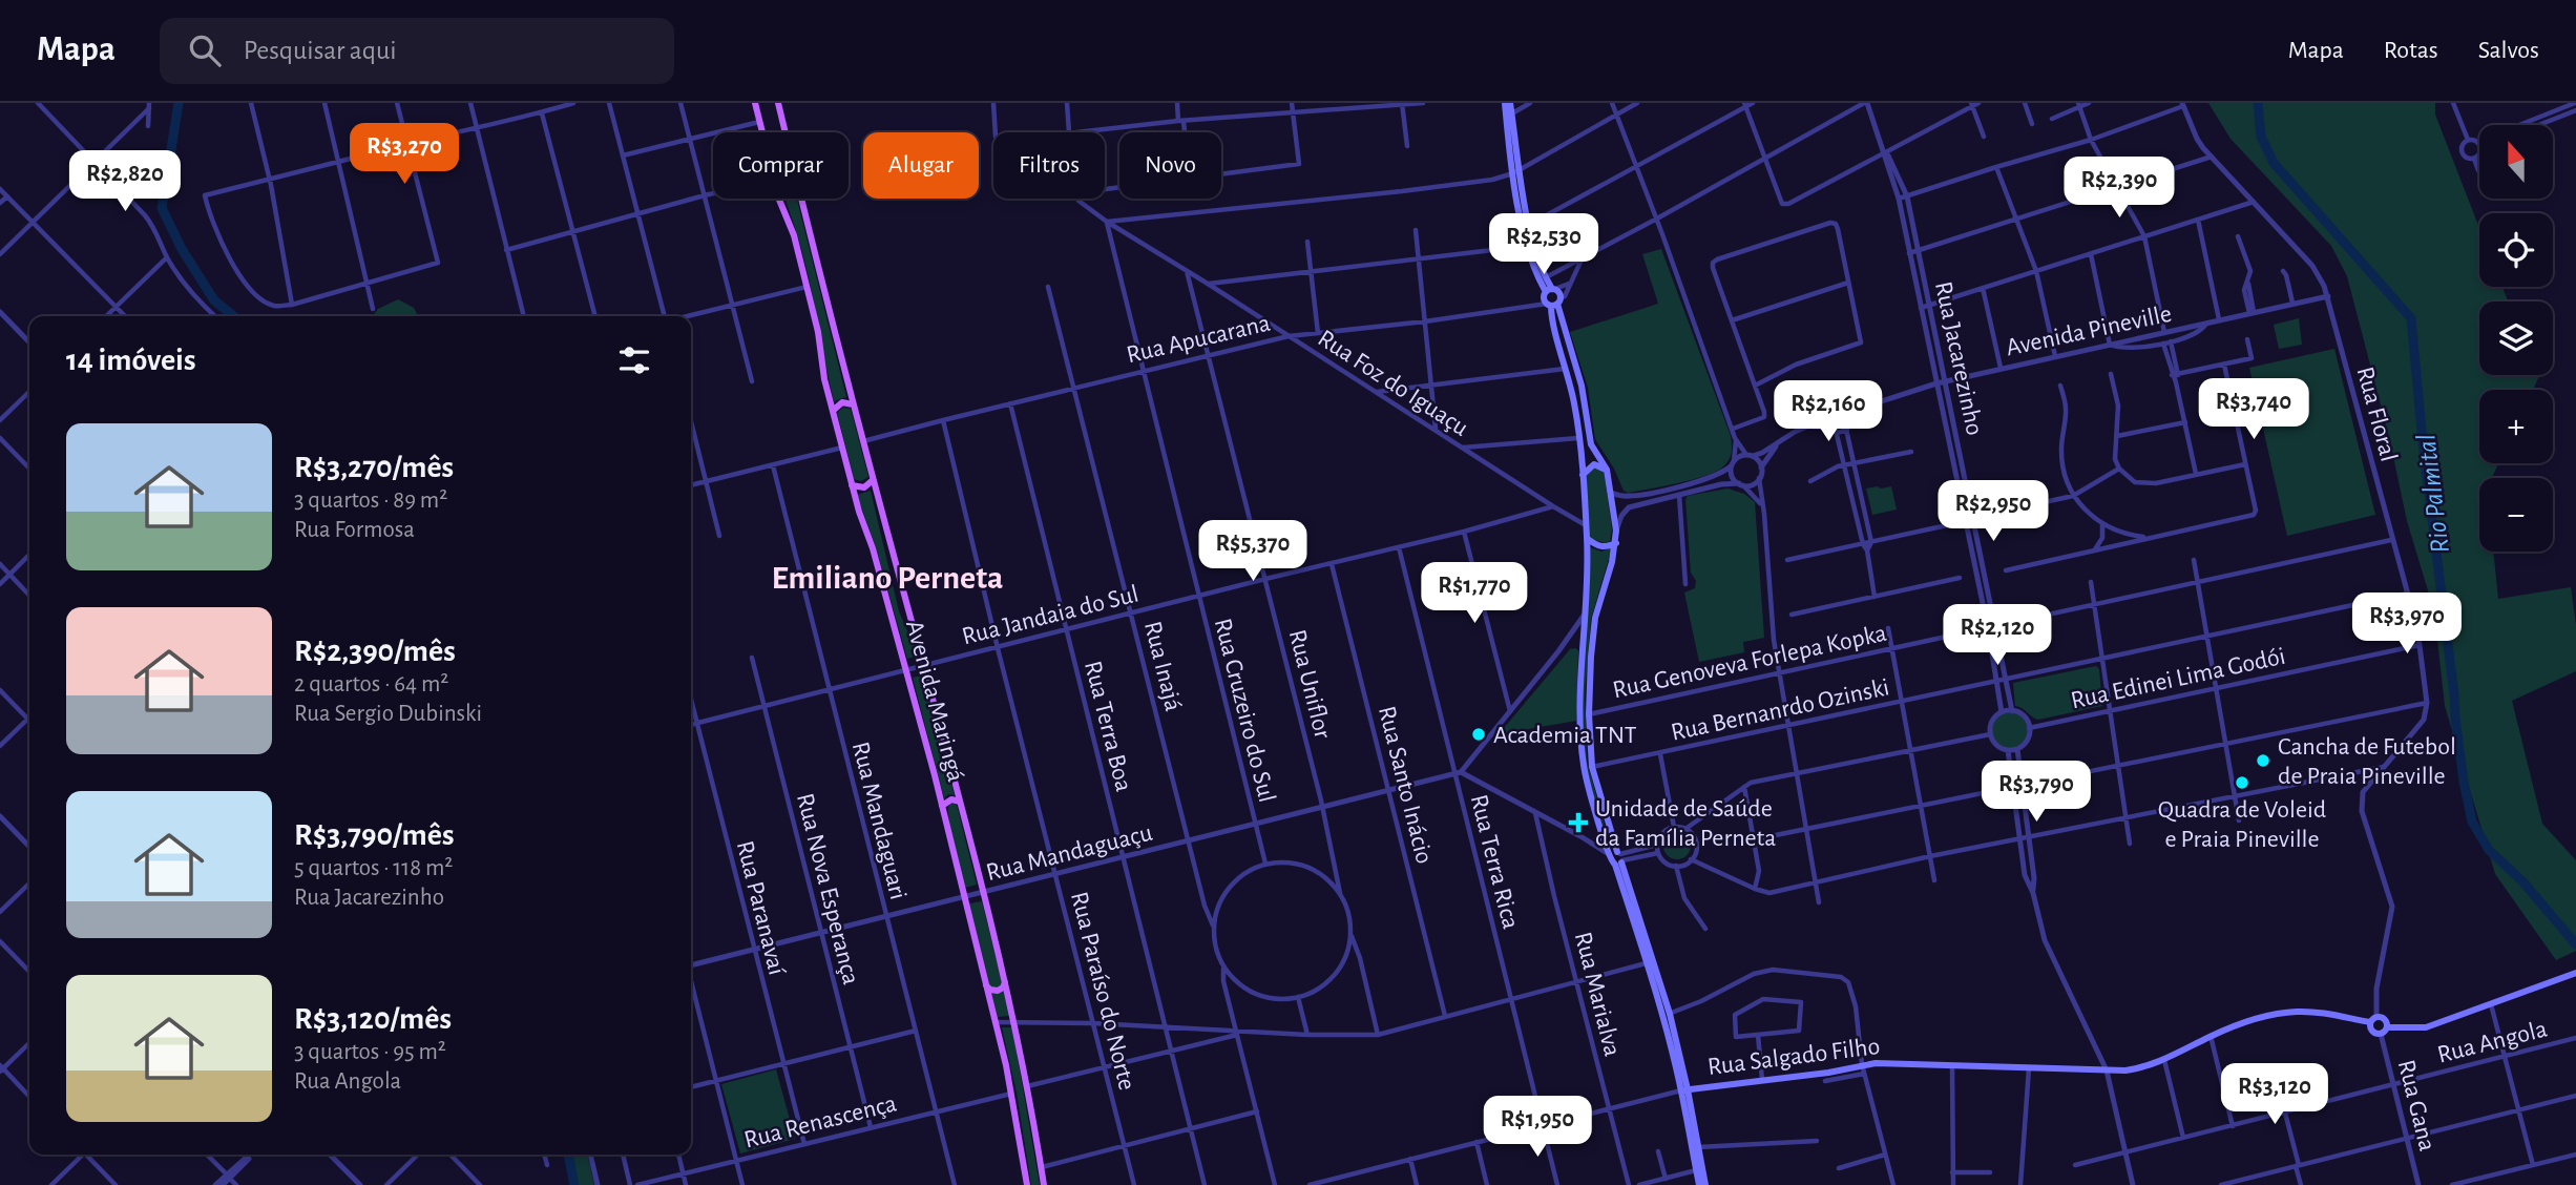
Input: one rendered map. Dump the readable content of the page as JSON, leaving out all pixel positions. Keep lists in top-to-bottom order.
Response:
{
  "streets": {
    "main road": ["Avenida Maringá", "Rua Salgado Filho"],
    "street": [
      "Avenida Pineville",
      "Rua Apucarana",
      "Rua Jacarezinho",
      "Rua Foz do Iguaçu",
      "Rua Floral",
      "Rua Jandaia do Sul",
      "Rua Genoveva Forlepa Kopka",
      "Rua Inajá",
      "Rua Edinei Lima Godói",
      "Rua Uniflor",
      "Rua Bernanrdo Ozinski",
      "Rua Cruzeiro do Sul",
      "Rua Terra Boa",
      "Rua Santo Inácio",
      "Rua Mandaguari",
      "Rua Mandaguaçu",
      "Rua Terra Rica",
      "Rua Nova Esperança",
      "Rua Paranavaí",
      "Rua Paraíso do Norte",
      "Rua Marialva",
      "Rua Angola",
      "Rua Gana",
      "Rua Renascença"
    ]
  },
  "crossings": [
    ["Avenida Pineville", "Rua Jacarezinho"],
    ["Avenida Pineville", "Rua Floral"],
    ["Rua Apucarana", "Rua Foz do Iguaçu"],
    ["Rua Apucarana", "Rua Inajá"],
    ["Rua Apucarana", "Rua Uniflor"],
    ["Rua Apucarana", "Avenida Maringá"],
    ["Rua Apucarana", "Rua Cruzeiro do Sul"],
    ["Rua Apucarana", "Rua Terra Boa"],
    ["Rua Apucarana", "Rua Paraíso do Norte"],
    ["Rua Jacarezinho", "Rua Genoveva Forlepa Kopka"],
    ["Rua Jacarezinho", "Rua Edinei Lima Godói"],
    ["Rua Jacarezinho", "Rua Bernanrdo Ozinski"],
    ["Rua Foz do Iguaçu", "Rua Jandaia do Sul"],
    ["Rua Foz do Iguaçu", "Rua Uniflor"],
    ["Rua Foz do Iguaçu", "Rua Cruzeiro do Sul"],
    ["Rua Floral", "Rua Genoveva Forlepa Kopka"],
    ["Rua Floral", "Rua Edinei Lima Godói"],
    ["Rua Floral", "Rua Bernanrdo Ozinski"],
    ["Rua Jandaia do Sul", "Rua Inajá"],
    ["Rua Jandaia do Sul", "Rua Uniflor"],
    ["Rua Jandaia do Sul", "Avenida Maringá"],
    ["Rua Jandaia do Sul", "Rua Cruzeiro do Sul"],
    ["Rua Jandaia do Sul", "Rua Terra Boa"],
    ["Rua Jandaia do Sul", "Rua Santo Inácio"],
    ["Rua Jandaia do Sul", "Rua Mandaguari"],
    ["Rua Jandaia do Sul", "Rua Terra Rica"],
    ["Rua Jandaia do Sul", "Rua Nova Esperança"],
    ["Rua Jandaia do Sul", "Rua Paranavaí"],
    ["Rua Jandaia do Sul", "Rua Paraíso do Norte"],
    ["Rua Inajá", "Rua Uniflor"],
    ["Rua Inajá", "Rua Cruzeiro do Sul"],
    ["Rua Inajá", "Rua Mandaguaçu"],
    ["Rua Uniflor", "Rua Cruzeiro do Sul"],
    ["Rua Uniflor", "Rua Mandaguaçu"],
    ["Avenida Maringá", "Rua Mandaguaçu"],
    ["Avenida Maringá", "Rua Renascença"],
    ["Rua Cruzeiro do Sul", "Rua Mandaguaçu"],
    ["Rua Terra Boa", "Rua Mandaguaçu"],
    ["Rua Santo Inácio", "Rua Mandaguaçu"],
    ["Rua Mandaguari", "Rua Mandaguaçu"],
    ["Rua Mandaguari", "Rua Renascença"],
    ["Rua Mandaguaçu", "Rua Terra Rica"],
    ["Rua Mandaguaçu", "Rua Nova Esperança"],
    ["Rua Mandaguaçu", "Rua Paranavaí"],
    ["Rua Mandaguaçu", "Rua Paraíso do Norte"],
    ["Rua Terra Rica", "Rua Salgado Filho"],
    ["Rua Nova Esperança", "Rua Renascença"],
    ["Rua Paranavaí", "Rua Renascença"],
    ["Rua Marialva", "Rua Salgado Filho"],
    ["Rua Angola", "Rua Gana"]
  ],
  "districts": ["Emiliano Perneta"],
  "water": ["Rio Palmital"],
  "places": {
    "other": ["Academia TNT", "Cancha de Futebol de Praia Pineville", "Quadra de Voleid e Praia Pineville"],
    "health": ["Unidade de Saúde da Família Perneta"]
  },
  "north": "top",
  "page": {
    "header": "Mapa",
    "search": "Pesquisar aqui",
    "nav": ["Mapa", "Rotas", "Salvos"],
    "price": [
      "R$3,270",
      "R$2,820",
      "R$2,390",
      "R$2,530",
      "R$3,740",
      "R$2,160",
      "R$2,950",
      "R$5,370",
      "R$1,770",
      "R$3,970",
      "R$2,120",
      "R$3,790",
      "R$3,120",
      "R$1,950"
    ],
    "map_buttons": ["+", "−"],
    "chip": [
      "Comprar",
      "Alugar",
      "Filtros",
      "Novo"
    ],
    "heading": "14 imóveis",
    "list": [
      {
        "name": "R$3,270/mês",
        "note": "3 quartos · 89 m² · Rua Formosa"
      },
      {
        "name": "R$2,390/mês",
        "note": "2 quartos · 64 m² · Rua Sergio Dubinski"
      },
      {
        "name": "R$3,790/mês",
        "note": "5 quartos · 118 m² · Rua Jacarezinho"
      },
      {
        "name": "R$3,120/mês",
        "note": "3 quartos · 95 m² · Rua Angola"
      }
    ]
  }
}
